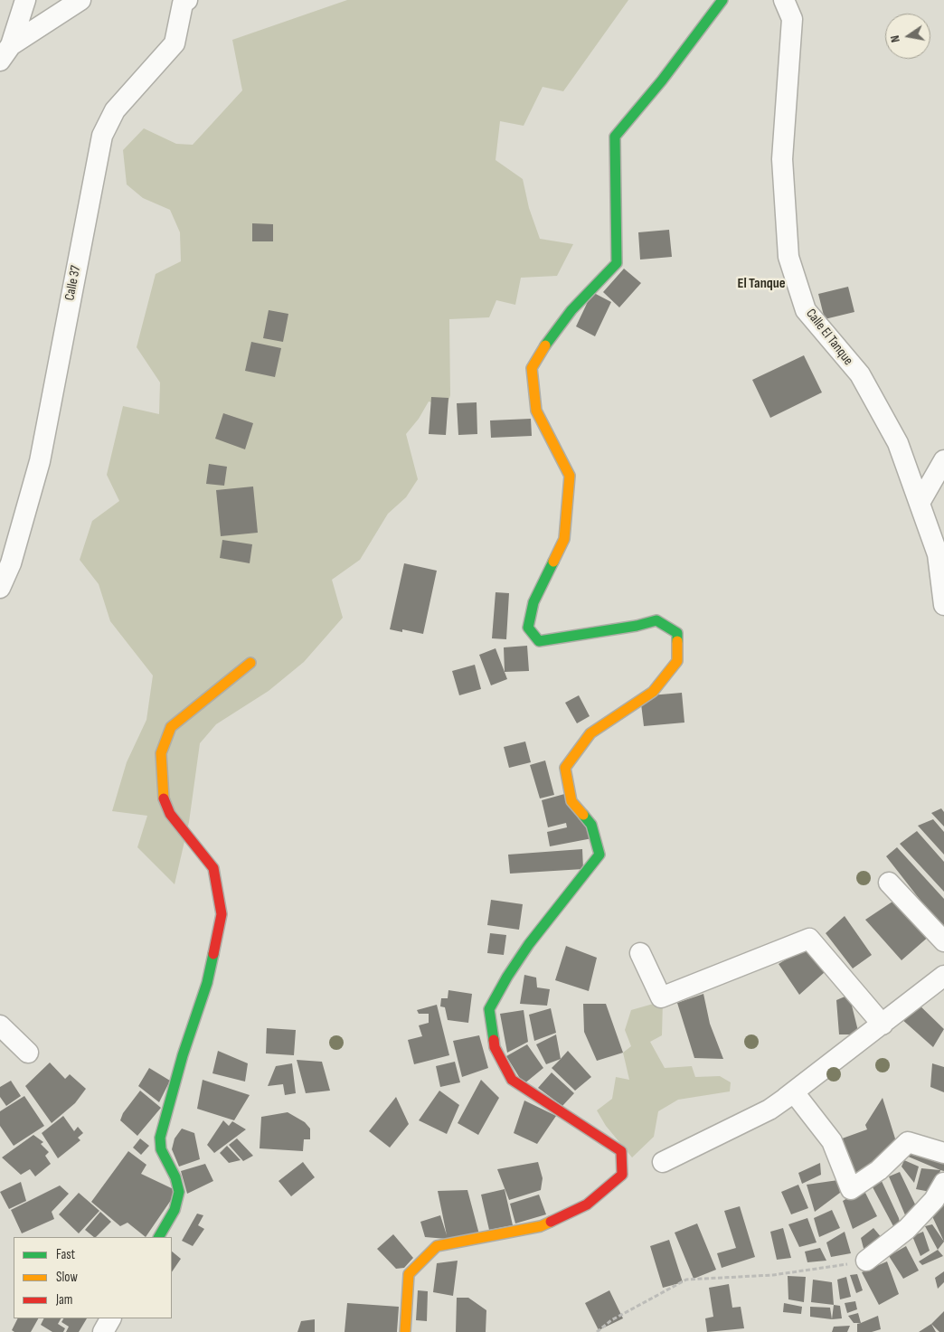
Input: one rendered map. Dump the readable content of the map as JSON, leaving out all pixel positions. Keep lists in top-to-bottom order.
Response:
{
  "streets": {
    "street": ["Calle 37", "Calle El Tanque"]
  },
  "districts": ["El Tanque"],
  "legend": ["Fast", "Slow", "Jam"],
  "north": "left"
}
